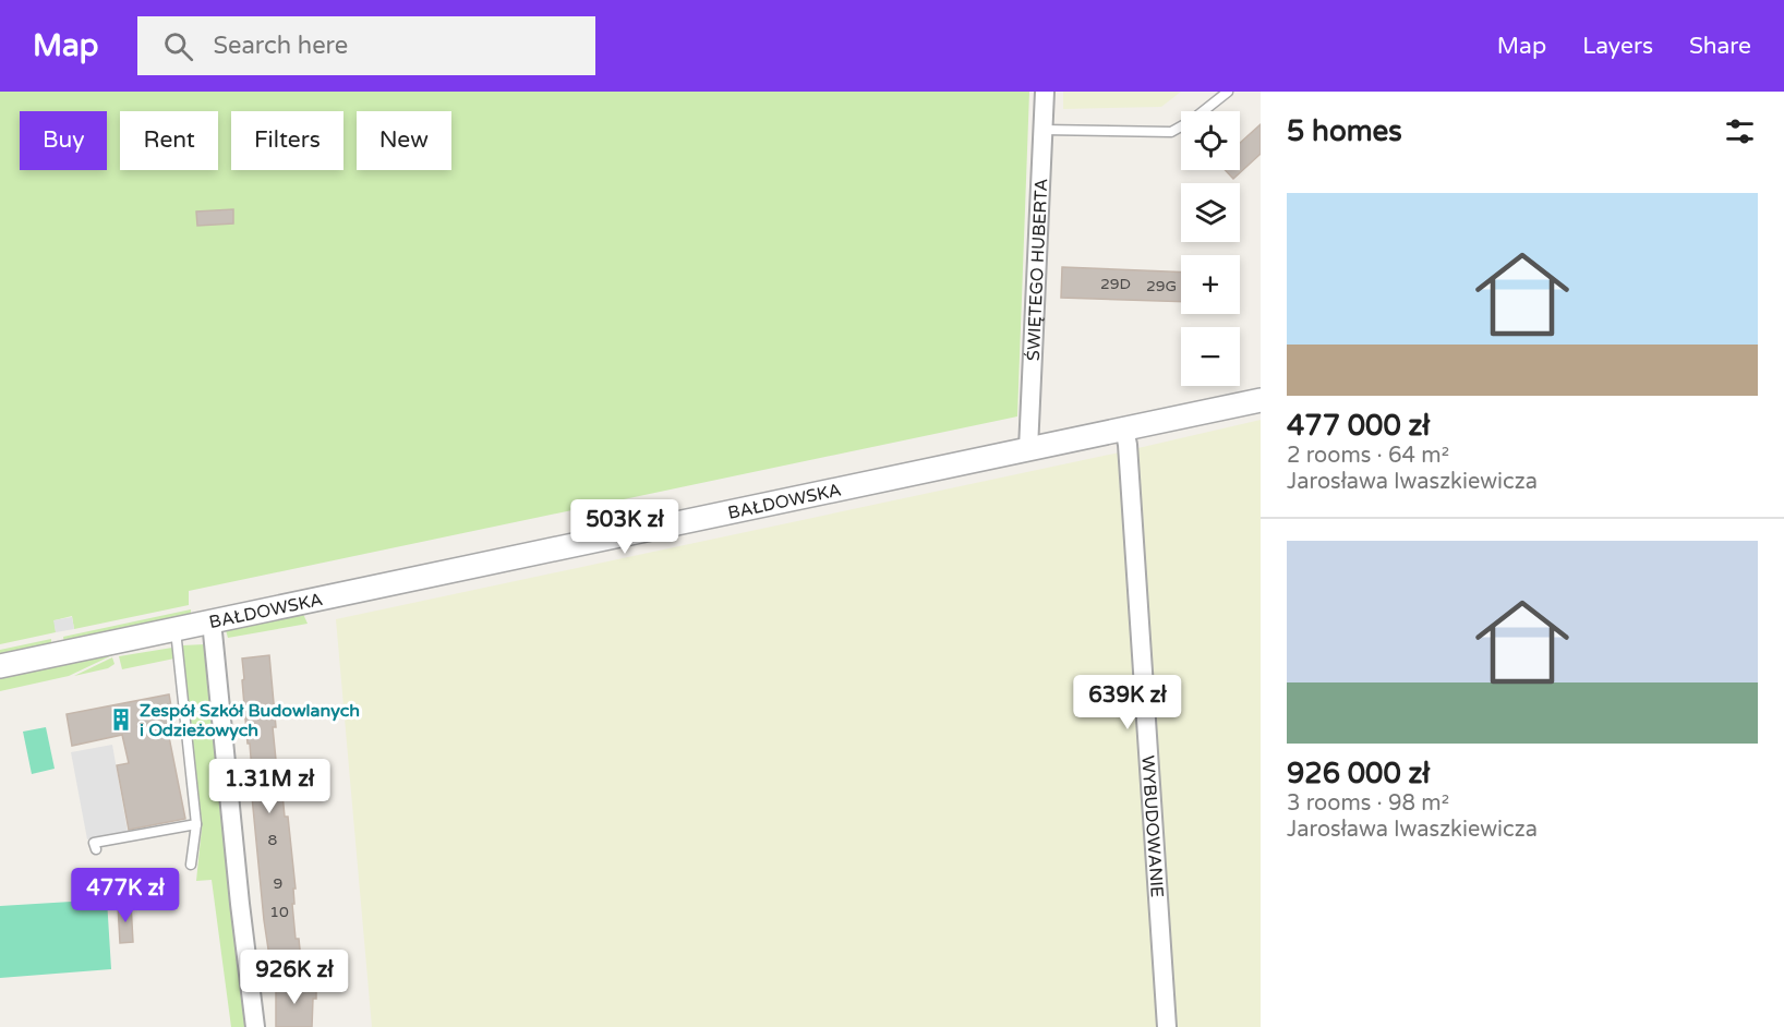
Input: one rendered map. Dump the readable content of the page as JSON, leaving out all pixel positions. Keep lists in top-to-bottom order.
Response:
{
  "streets": {
    "street": ["ŚWIĘTEGO HUBERTA", "BAŁDOWSKA", "WYBUDOWANIE"]
  },
  "crossings": [
    ["ŚWIĘTEGO HUBERTA", "BAŁDOWSKA"],
    ["BAŁDOWSKA", "WYBUDOWANIE"]
  ],
  "places": {
    "building": ["Zespół Szkół Budowlanych i Odzieżowych"]
  },
  "house_numbers": [
    "29D",
    "29G",
    "8",
    "9",
    "10"
  ],
  "page": {
    "header": "Map",
    "search": "Search here",
    "nav": ["Map", "Layers", "Share"],
    "heading": "5 homes",
    "map_buttons": ["+", "−"],
    "chip": [
      "Buy",
      "Rent",
      "Filters",
      "New"
    ],
    "list": [
      {
        "name": "477 000 zł",
        "note": "2 rooms · 64 m² · Jarosława Iwaszkiewicza"
      },
      {
        "name": "926 000 zł",
        "note": "3 rooms · 98 m² · Jarosława Iwaszkiewicza"
      }
    ],
    "price": [
      "503K zł",
      "639K zł",
      "1.31M zł",
      "477K zł",
      "926K zł"
    ]
  }
}
